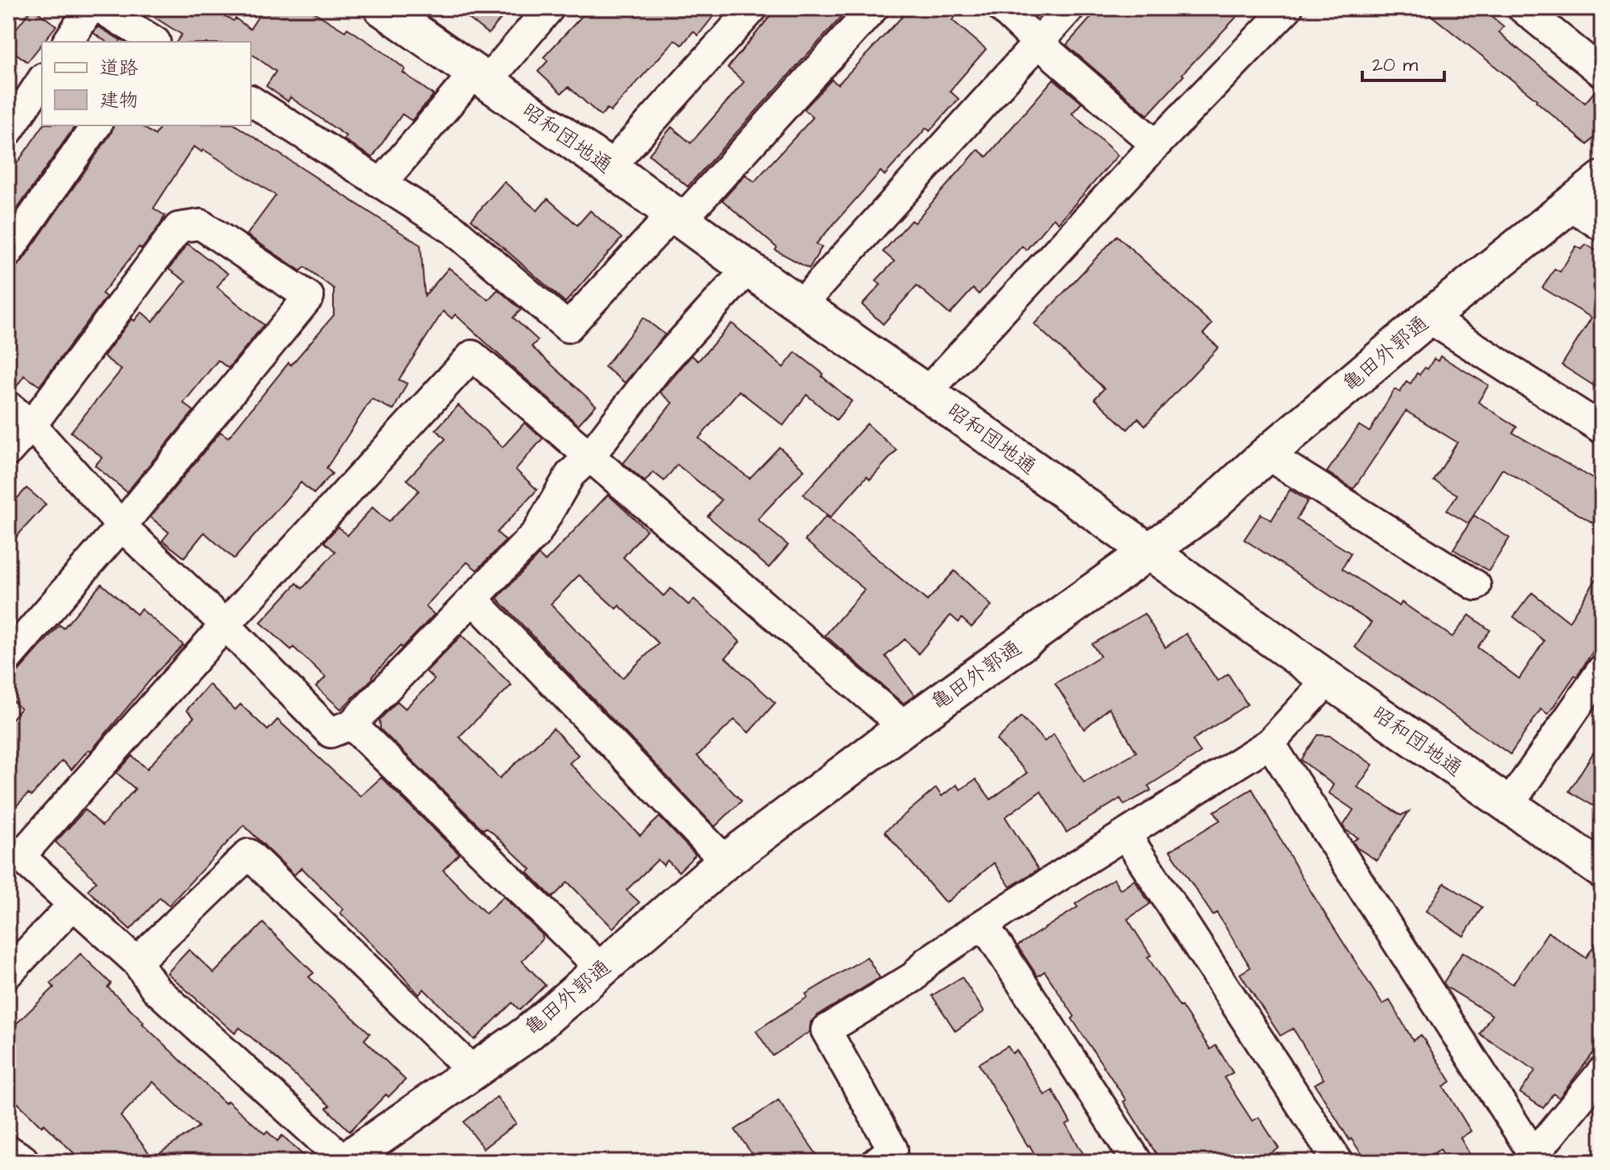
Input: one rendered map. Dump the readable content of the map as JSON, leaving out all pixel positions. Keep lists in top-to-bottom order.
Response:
{
  "streets": {
    "street": ["昭和団地通", "亀田外郭通"]
  },
  "crossings": [
    ["昭和団地通", "亀田外郭通"]
  ],
  "legend": ["道路", "建物"],
  "scale_bar": "20 m"
}
